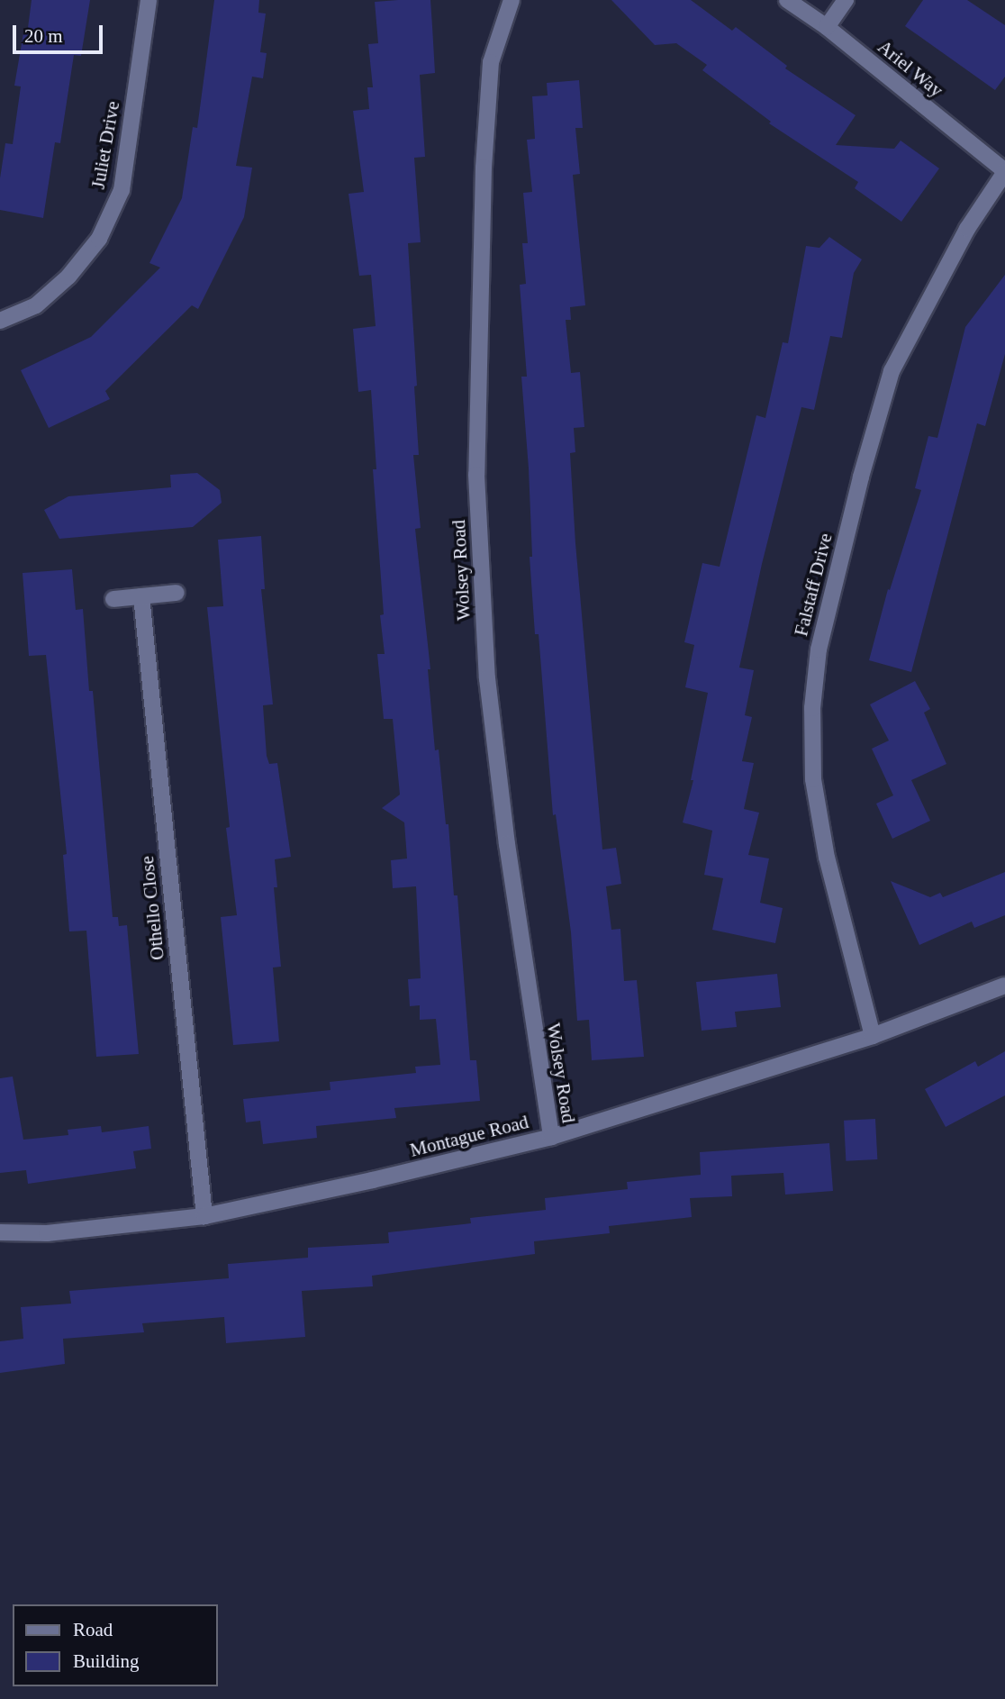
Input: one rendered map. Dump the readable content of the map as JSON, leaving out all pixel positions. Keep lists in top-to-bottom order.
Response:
{
  "streets": {
    "street": [
      "Ariel Way",
      "Juliet Drive",
      "Wolsey Road",
      "Falstaff Drive",
      "Othello Close",
      "Montague Road"
    ]
  },
  "crossings": [
    ["Ariel Way", "Falstaff Drive"],
    ["Wolsey Road", "Montague Road"],
    ["Falstaff Drive", "Montague Road"],
    ["Othello Close", "Montague Road"]
  ],
  "legend": ["Road", "Building"],
  "scale_bar": "20 m"
}
